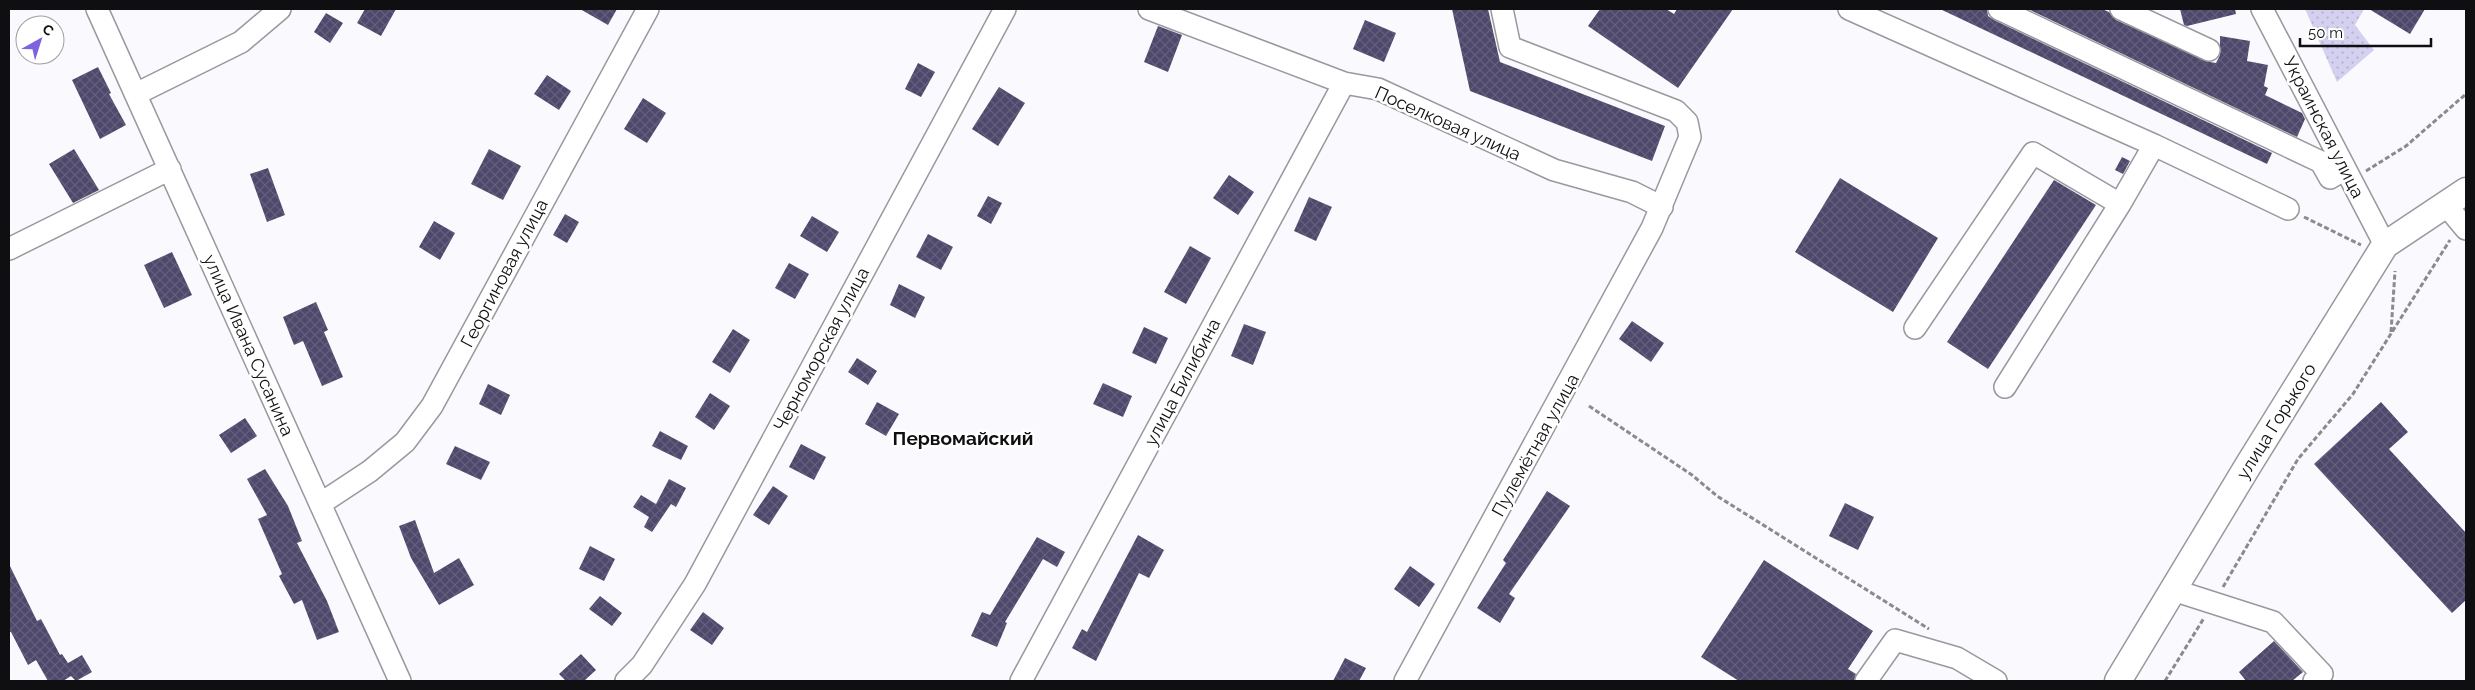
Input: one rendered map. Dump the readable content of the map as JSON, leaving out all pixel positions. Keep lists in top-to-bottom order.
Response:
{
  "streets": {
    "main road": ["улица Горького"],
    "street": [
      "Поселковая улица",
      "Украинская улица",
      "Георгиновая улица",
      "улица Ивана Сусанина",
      "Черноморская улица",
      "улица Билибина",
      "Пулемётная улица"
    ]
  },
  "crossings": [
    ["Поселковая улица", "улица Билибина"],
    ["Поселковая улица", "Пулемётная улица"],
    ["Украинская улица", "улица Горького"],
    ["Георгиновая улица", "улица Ивана Сусанина"]
  ],
  "districts": ["Первомайский"],
  "scale_bar": "50 m",
  "north": "top right"
}
